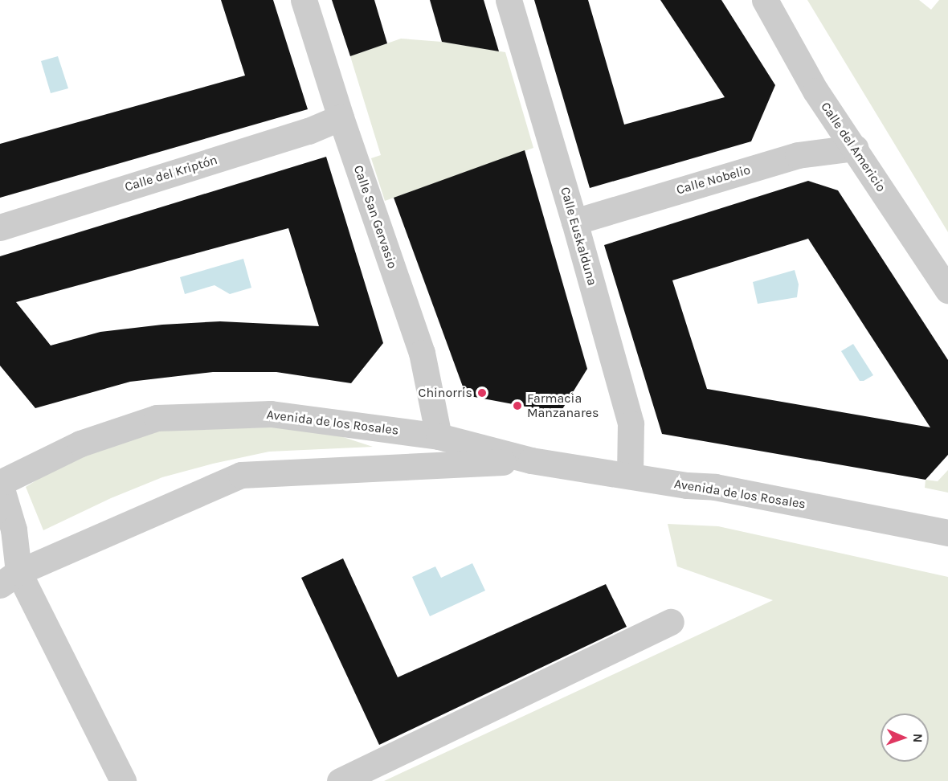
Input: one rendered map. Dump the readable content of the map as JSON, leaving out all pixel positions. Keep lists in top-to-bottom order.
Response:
{
  "streets": {
    "street": [
      "Calle del Americio",
      "Calle del Kriptón",
      "Calle Nobelio",
      "Calle San Gervasio",
      "Calle Euskalduna",
      "Avenida de los Rosales"
    ]
  },
  "crossings": [
    ["Calle del Americio", "Calle Nobelio"],
    ["Calle del Kriptón", "Calle San Gervasio"],
    ["Calle Nobelio", "Calle Euskalduna"],
    ["Calle San Gervasio", "Avenida de los Rosales"],
    ["Calle Euskalduna", "Avenida de los Rosales"]
  ],
  "places": ["Chinorris", "Farmacia Manzanares"],
  "north": "right"
}
